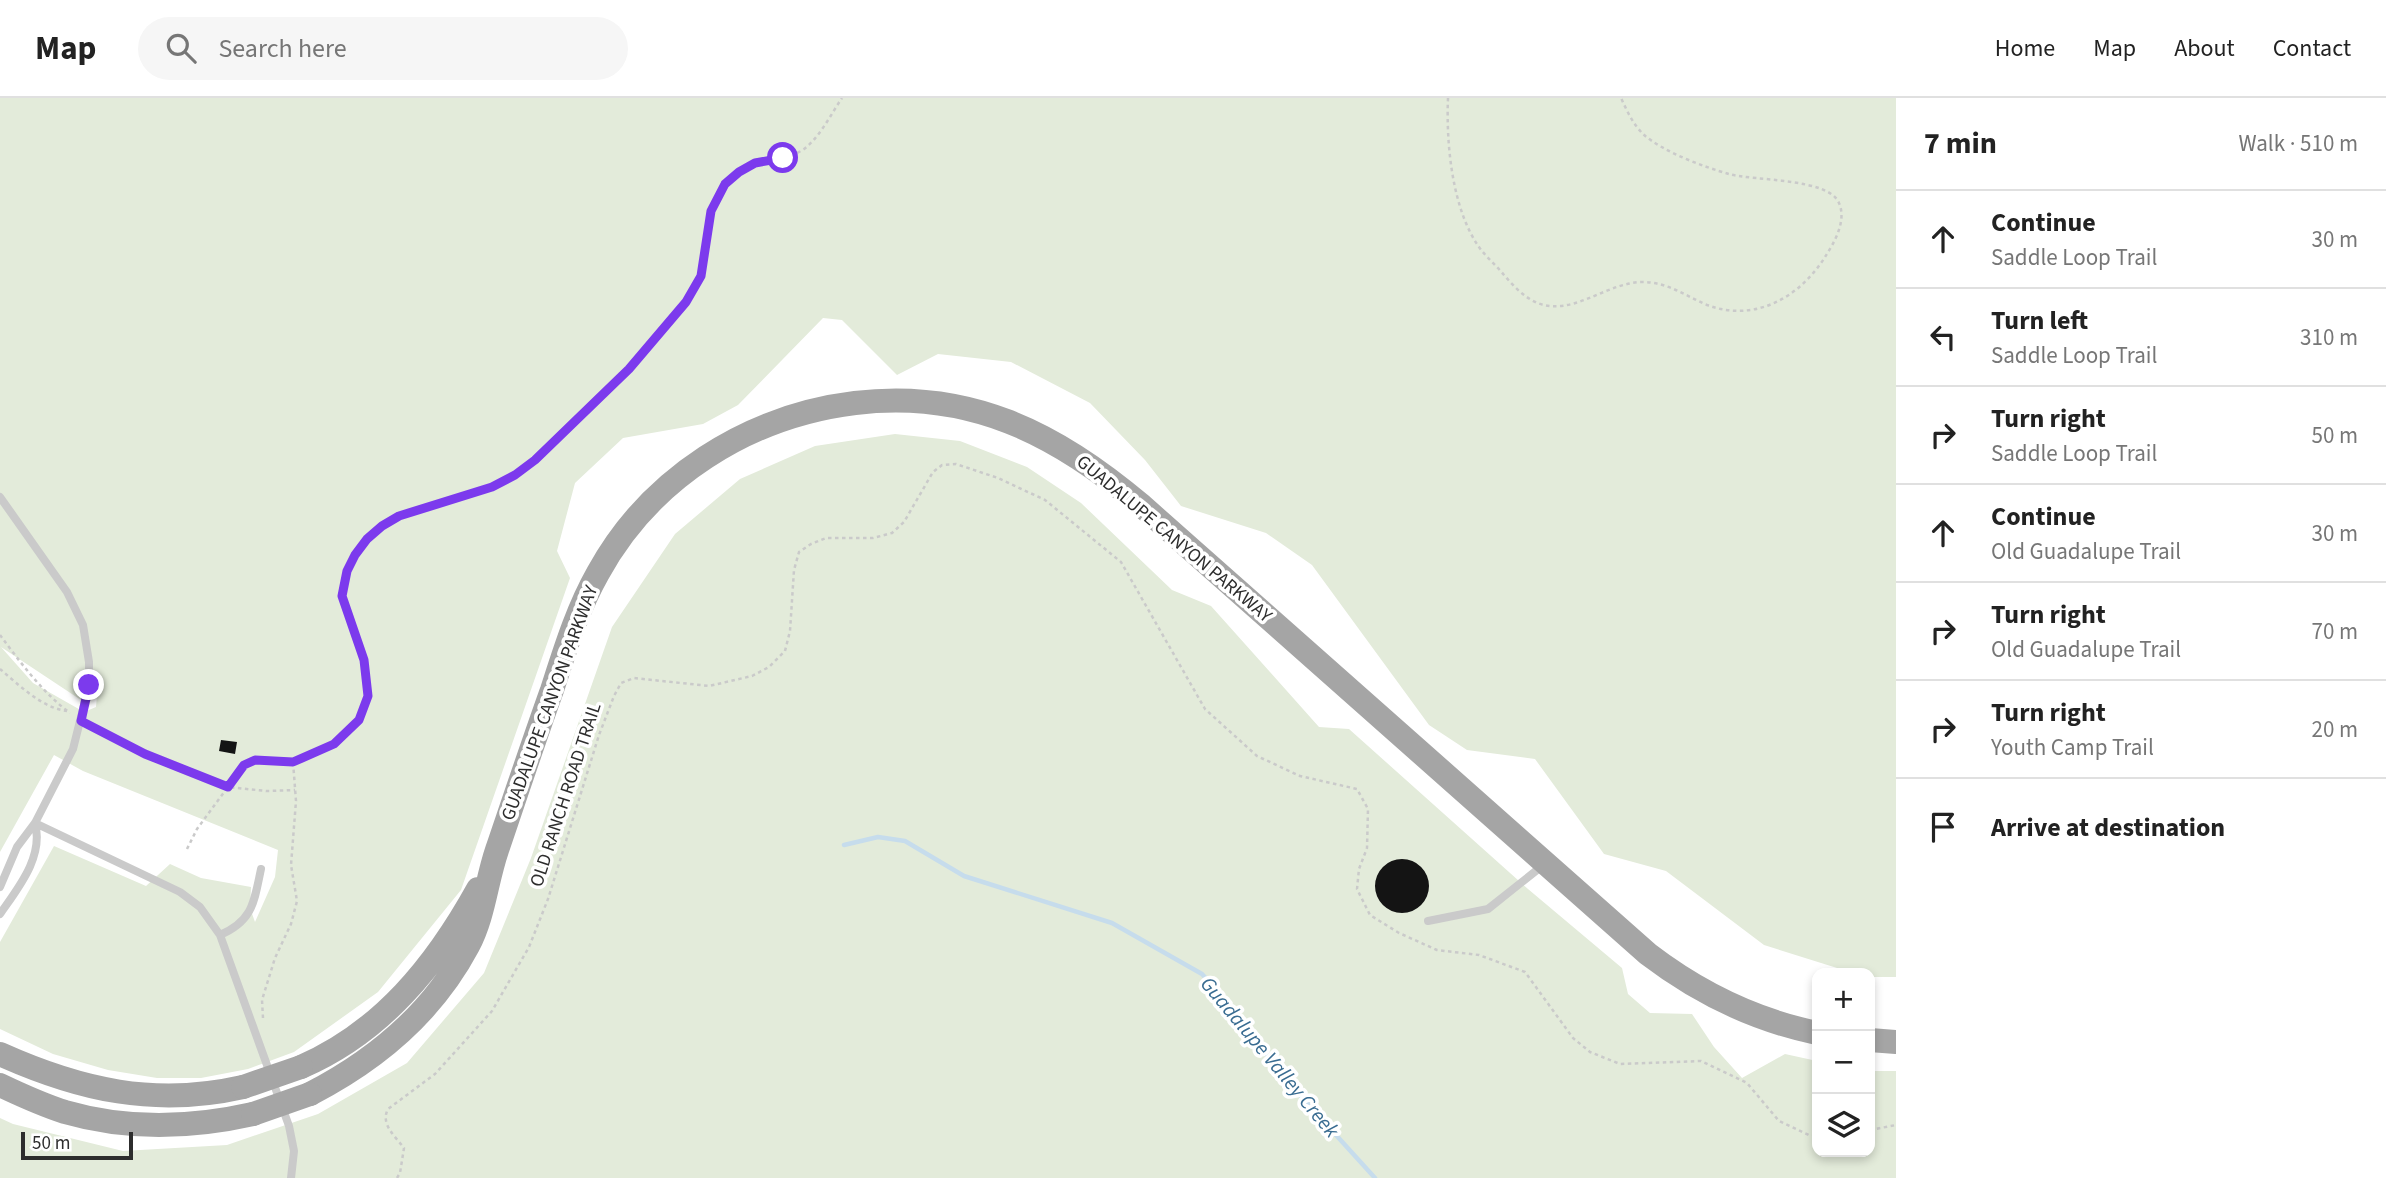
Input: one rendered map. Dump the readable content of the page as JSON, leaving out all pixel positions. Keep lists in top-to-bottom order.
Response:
{
  "streets": {
    "main road": ["GUADALUPE CANYON PARKWAY"],
    "path": ["OLD RANCH ROAD TRAIL"]
  },
  "water": ["Guadalupe Valley Creek"],
  "scale_bar": "50 m",
  "page": {
    "header": "Map",
    "search": "Search here",
    "nav": [
      "Home",
      "Map",
      "About",
      "Contact"
    ],
    "heading": ["7 min", "Walk · 510 m"],
    "list": [
      ["Continue", "Saddle Loop Trail", "30 m"],
      ["Turn left", "Saddle Loop Trail", "310 m"],
      ["Turn right", "Saddle Loop Trail", "50 m"],
      ["Continue", "Old Guadalupe Trail", "30 m"],
      ["Turn right", "Old Guadalupe Trail", "70 m"],
      ["Turn right", "Youth Camp Trail", "20 m"],
      "Arrive at destination"
    ],
    "map_buttons": ["+", "−"],
    "scale": "50 m"
  }
}
